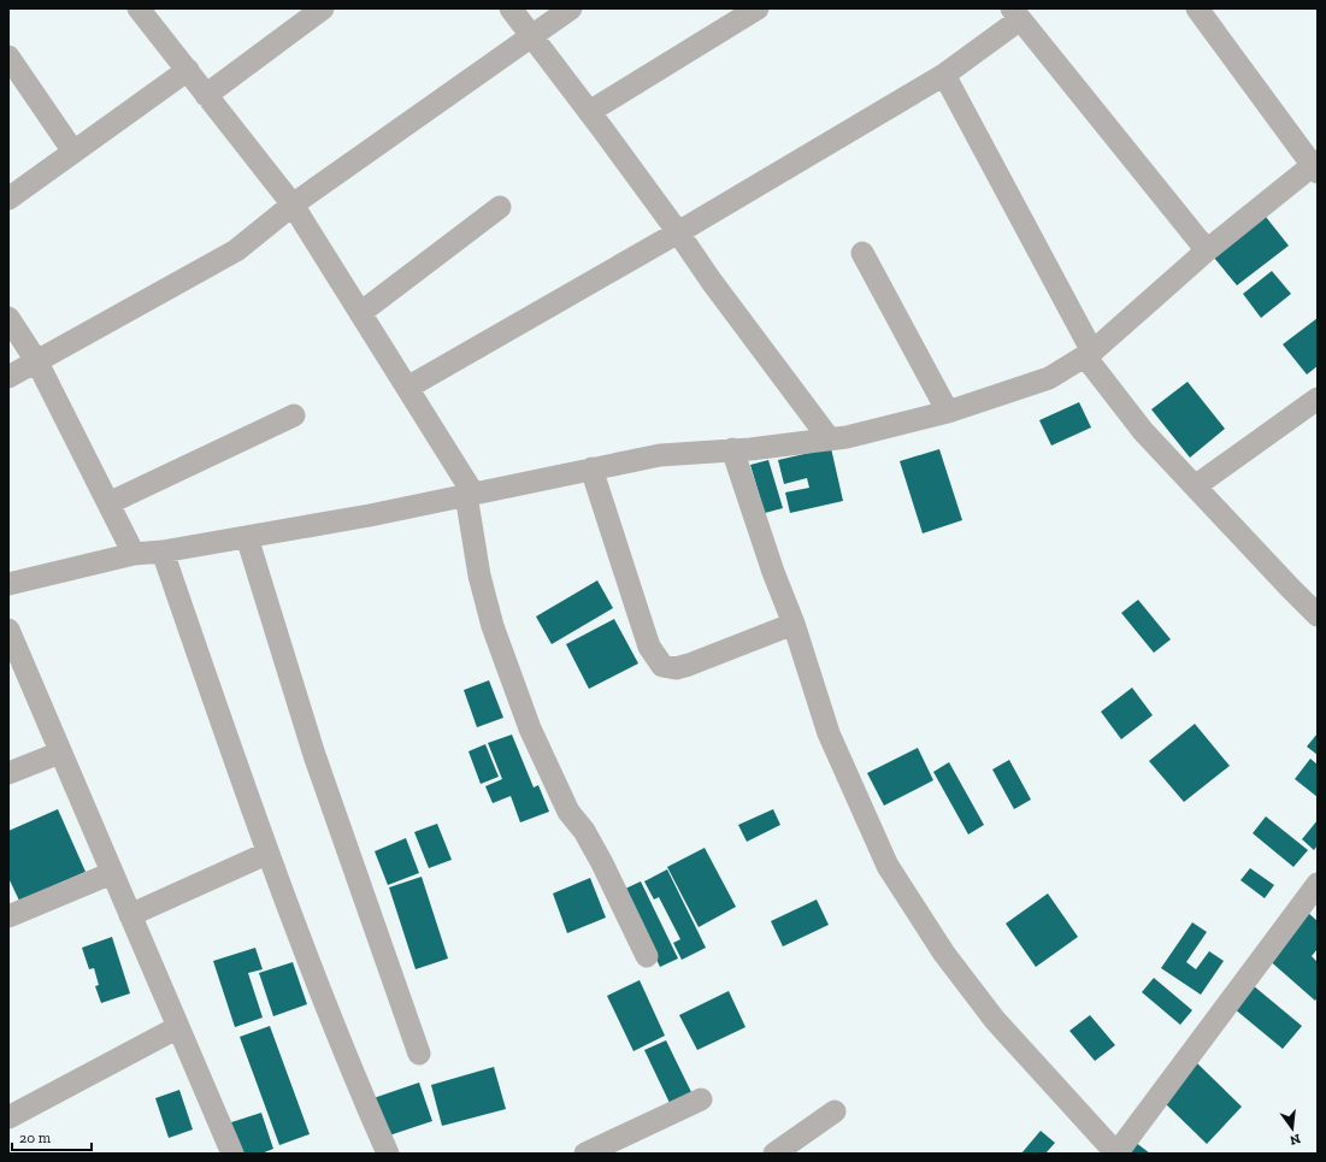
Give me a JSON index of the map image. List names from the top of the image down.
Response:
{
  "scale_bar": "20 m",
  "north": "bottom"
}
